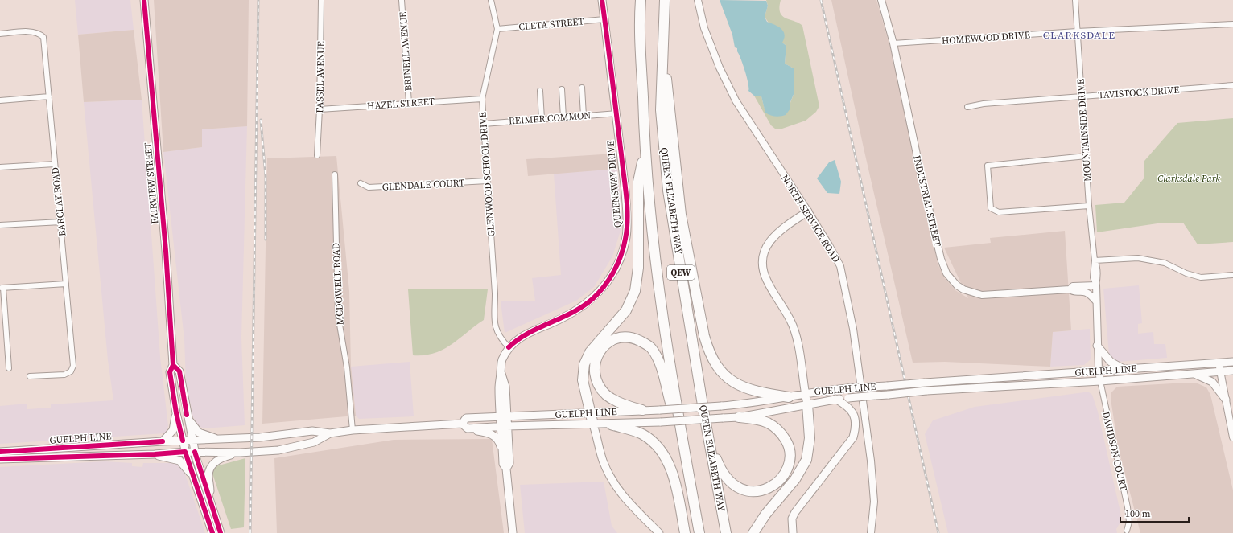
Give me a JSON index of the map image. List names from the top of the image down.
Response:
{
  "streets": {
    "highway": ["QUEEN ELIZABETH WAY", "QEW"],
    "main road": ["FAIRVIEW STREET", "QUEENSWAY DRIVE", "GUELPH LINE"],
    "street": [
      "CLETA STREET",
      "HOMEWOOD DRIVE",
      "BRINELL AVENUE",
      "FASSEL AVENUE",
      "TAVISTOCK DRIVE",
      "HAZEL STREET",
      "REIMER COMMON",
      "MOUNTAINSIDE DRIVE",
      "GLENWOOD SCHOOL DRIVE",
      "GLENDALE COURT",
      "INDUSTRIAL STREET",
      "BARCLAY ROAD",
      "NORTH SERVICE ROAD",
      "MCDOWELL ROAD",
      "DAVIDSON COURT"
    ]
  },
  "crossings": [
    ["CLETA STREET", "GLENWOOD SCHOOL DRIVE"],
    ["CLETA STREET", "QUEENSWAY DRIVE"],
    ["HOMEWOOD DRIVE", "MOUNTAINSIDE DRIVE"],
    ["HOMEWOOD DRIVE", "INDUSTRIAL STREET"],
    ["BRINELL AVENUE", "HAZEL STREET"],
    ["FASSEL AVENUE", "HAZEL STREET"],
    ["TAVISTOCK DRIVE", "MOUNTAINSIDE DRIVE"],
    ["HAZEL STREET", "GLENWOOD SCHOOL DRIVE"],
    ["REIMER COMMON", "GLENWOOD SCHOOL DRIVE"],
    ["REIMER COMMON", "QUEENSWAY DRIVE"],
    ["MOUNTAINSIDE DRIVE", "INDUSTRIAL STREET"],
    ["MOUNTAINSIDE DRIVE", "GUELPH LINE"],
    ["MOUNTAINSIDE DRIVE", "DAVIDSON COURT"],
    ["GLENWOOD SCHOOL DRIVE", "QUEENSWAY DRIVE"],
    ["GLENWOOD SCHOOL DRIVE", "GLENDALE COURT"],
    ["FAIRVIEW STREET", "GUELPH LINE"],
    ["QUEENSWAY DRIVE", "GUELPH LINE"],
    ["MCDOWELL ROAD", "GUELPH LINE"],
    ["GUELPH LINE", "DAVIDSON COURT"]
  ],
  "districts": ["CLARKSDALE"],
  "parks": ["Clarksdale Park"],
  "scale_bar": "100 m"
}
